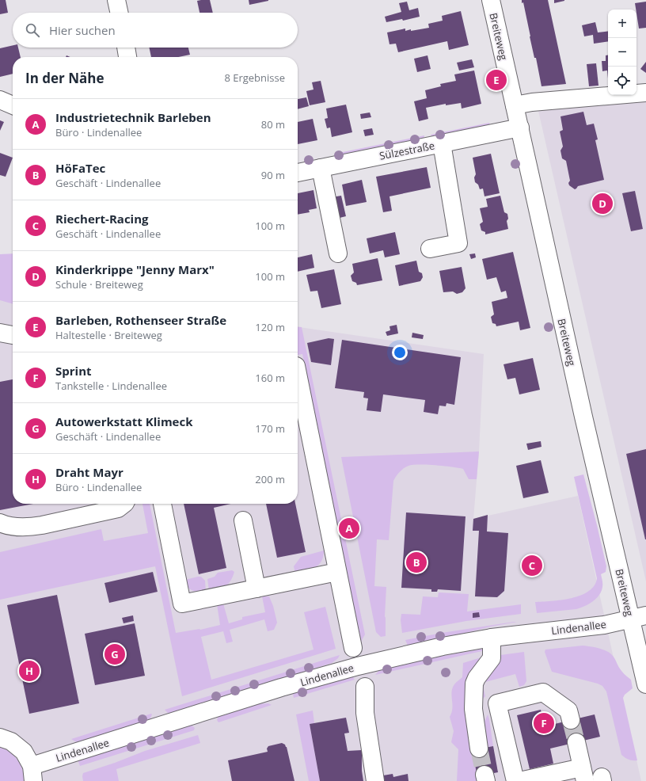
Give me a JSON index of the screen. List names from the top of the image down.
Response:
{
  "streets": {
    "street": ["Breiteweg", "Sülzestraße", "Lindenallee"]
  },
  "crossings": [
    ["Breiteweg", "Sülzestraße"],
    ["Breiteweg", "Lindenallee"]
  ],
  "page": {
    "map_buttons": ["+", "−"],
    "search": "Hier suchen",
    "heading": ["In der Nähe", "8 Ergebnisse"],
    "pins": [
      "E",
      "D",
      "A",
      "B",
      "C",
      "G",
      "H",
      "F"
    ],
    "list": [
      {
        "mark": "A",
        "name": "Industrietechnik Barleben",
        "note": "Büro · Lindenallee",
        "value": "80 m"
      },
      {
        "mark": "B",
        "name": "HöFaTec",
        "note": "Geschäft · Lindenallee",
        "value": "90 m"
      },
      {
        "mark": "C",
        "name": "Riechert-Racing",
        "note": "Geschäft · Lindenallee",
        "value": "100 m"
      },
      {
        "mark": "D",
        "name": "Kinderkrippe \"Jenny Marx\"",
        "note": "Schule · Breiteweg",
        "value": "100 m"
      },
      {
        "mark": "E",
        "name": "Barleben, Rothenseer Straße",
        "note": "Haltestelle · Breiteweg",
        "value": "120 m"
      },
      {
        "mark": "F",
        "name": "Sprint",
        "note": "Tankstelle · Lindenallee",
        "value": "160 m"
      },
      {
        "mark": "G",
        "name": "Autowerkstatt Klimeck",
        "note": "Geschäft · Lindenallee",
        "value": "170 m"
      },
      {
        "mark": "H",
        "name": "Draht Mayr",
        "note": "Büro · Lindenallee",
        "value": "200 m"
      }
    ]
  }
}
